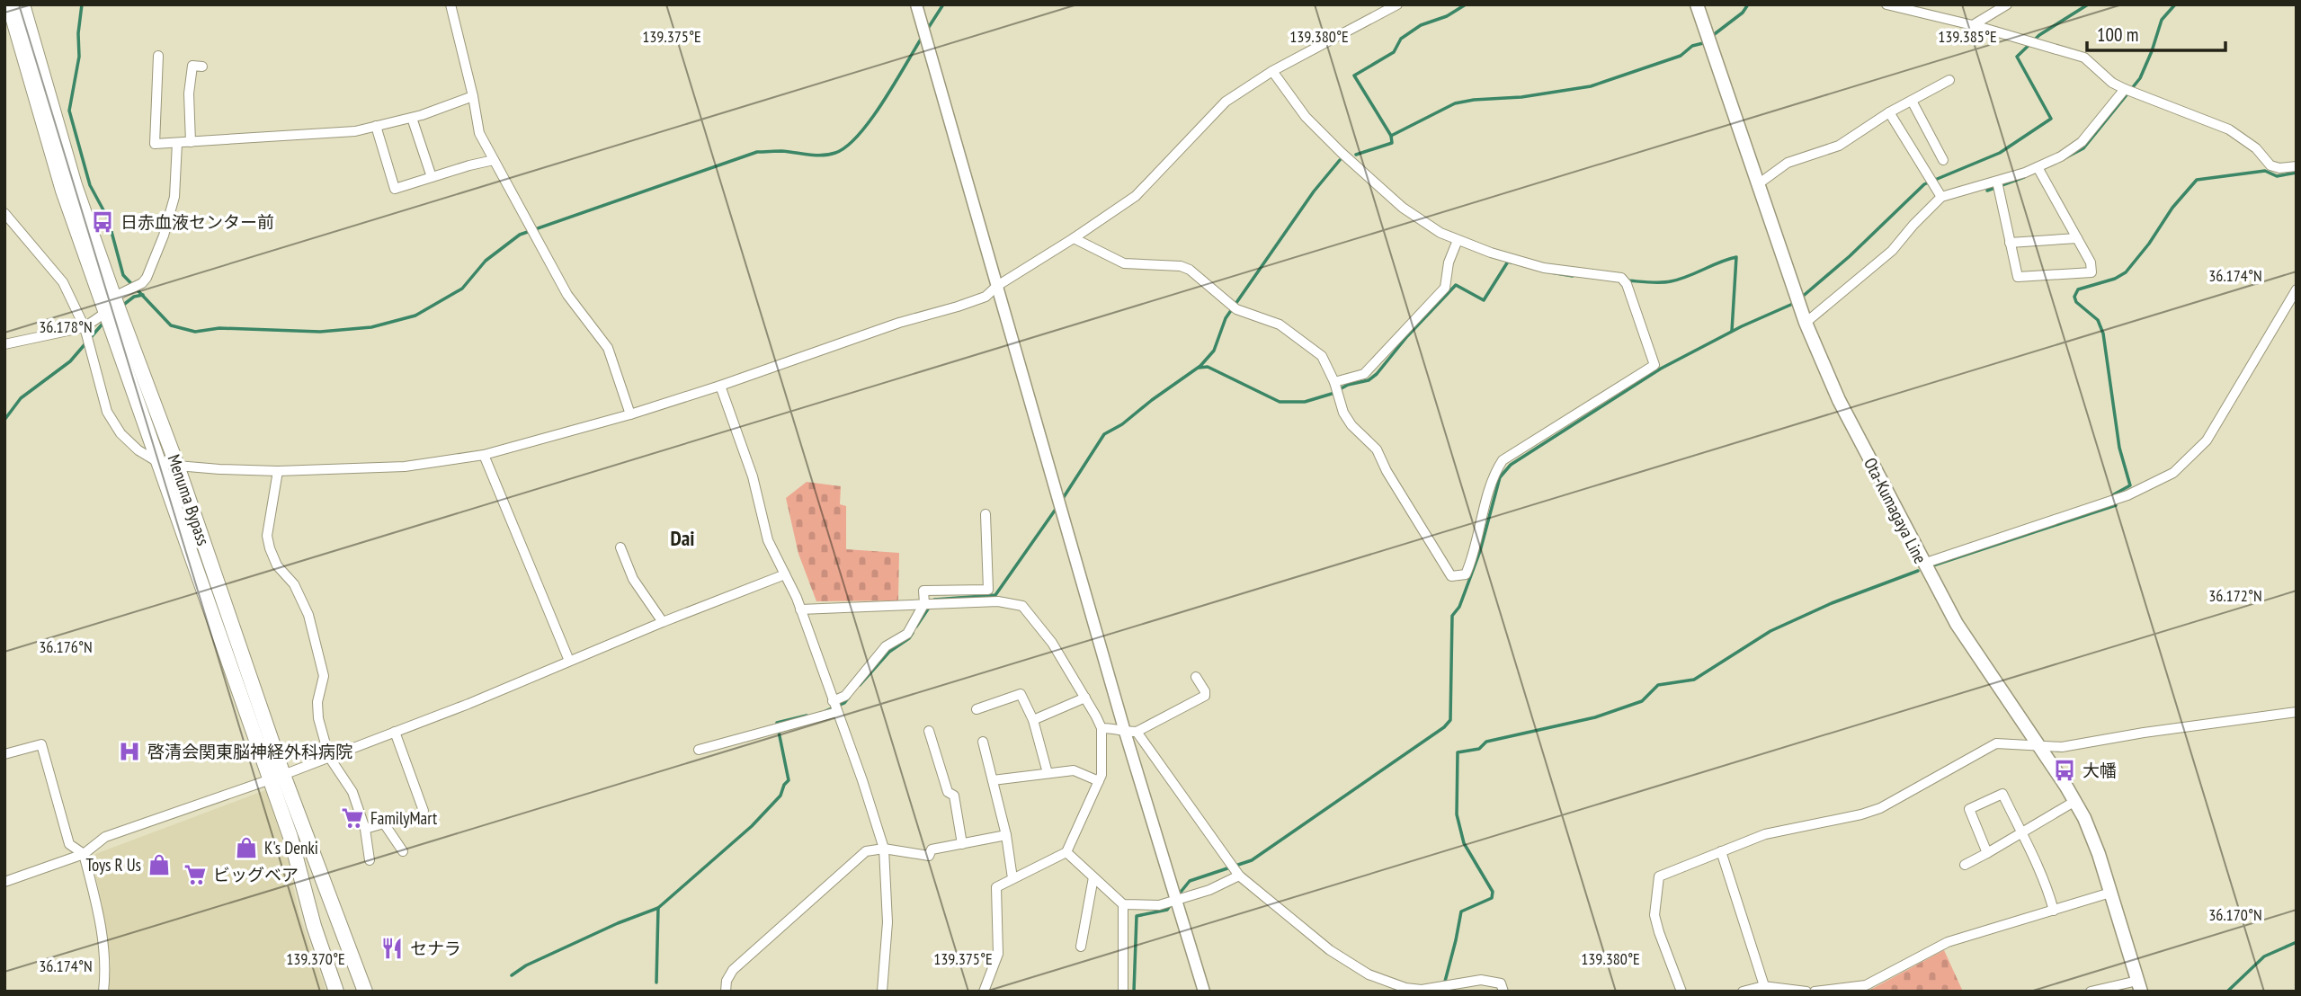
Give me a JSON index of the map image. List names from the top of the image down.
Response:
{
  "streets": {
    "highway": ["Menuma Bypass"],
    "main road": ["Ota-Kumagaya Line"]
  },
  "districts": ["Dai"],
  "places": {
    "bus stop": ["日赤血液センター前", "大幡"],
    "hospital": ["啓清会関東脳神経外科病院"],
    "supermarket": ["FamilyMart", "ビッグベア"],
    "shop": ["K's Denki", "Toys R Us"],
    "restaurant": ["セナラ"]
  },
  "scale_bar": "100 m",
  "coordinates": [
    "139.375°E",
    "139.380°E",
    "139.385°E",
    "36.174°N",
    "36.178°N",
    "36.172°N",
    "36.176°N",
    "36.170°N",
    "139.370°E"
  ]
}
